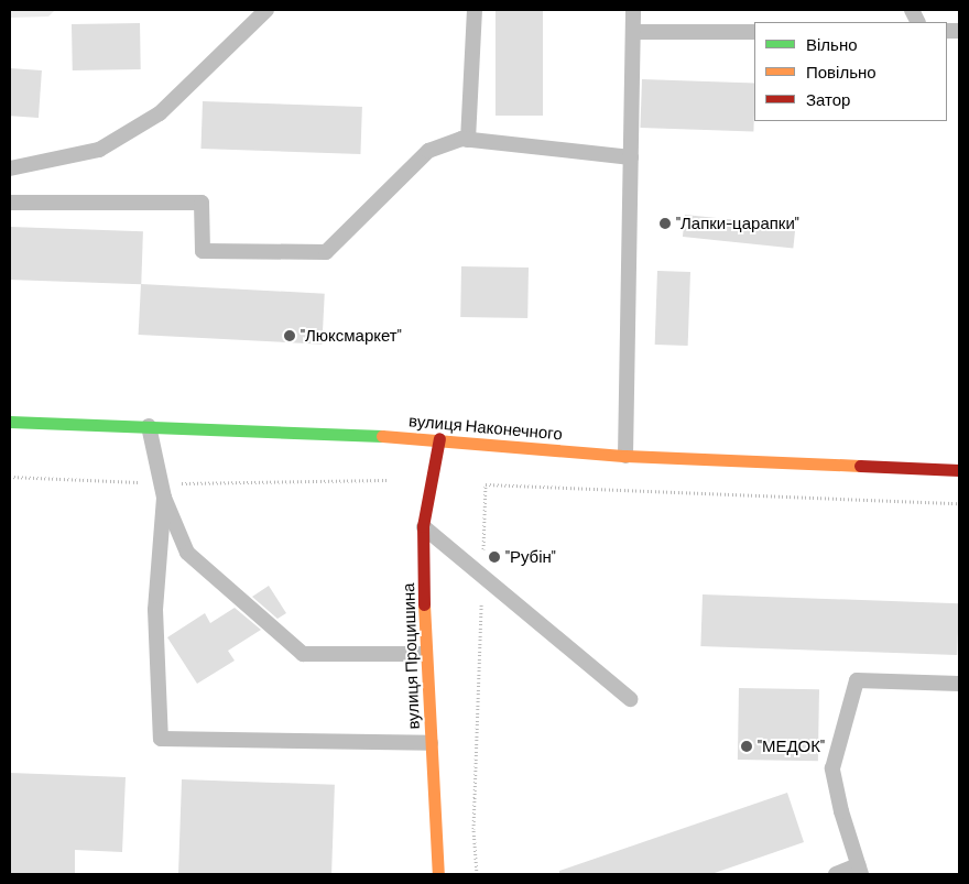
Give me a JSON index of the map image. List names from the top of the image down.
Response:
{
  "streets": {
    "street": ["вулиця Наконечного", "вулиця Процишина"]
  },
  "crossings": [
    ["вулиця Наконечного", "вулиця Процишина"]
  ],
  "places": [
    "\"Лапки-царапки\"",
    "\"Люксмаркет\"",
    "\"Рубін\"",
    "\"МЕДОК\""
  ],
  "legend": ["Вільно", "Повільно", "Затор"]
}
